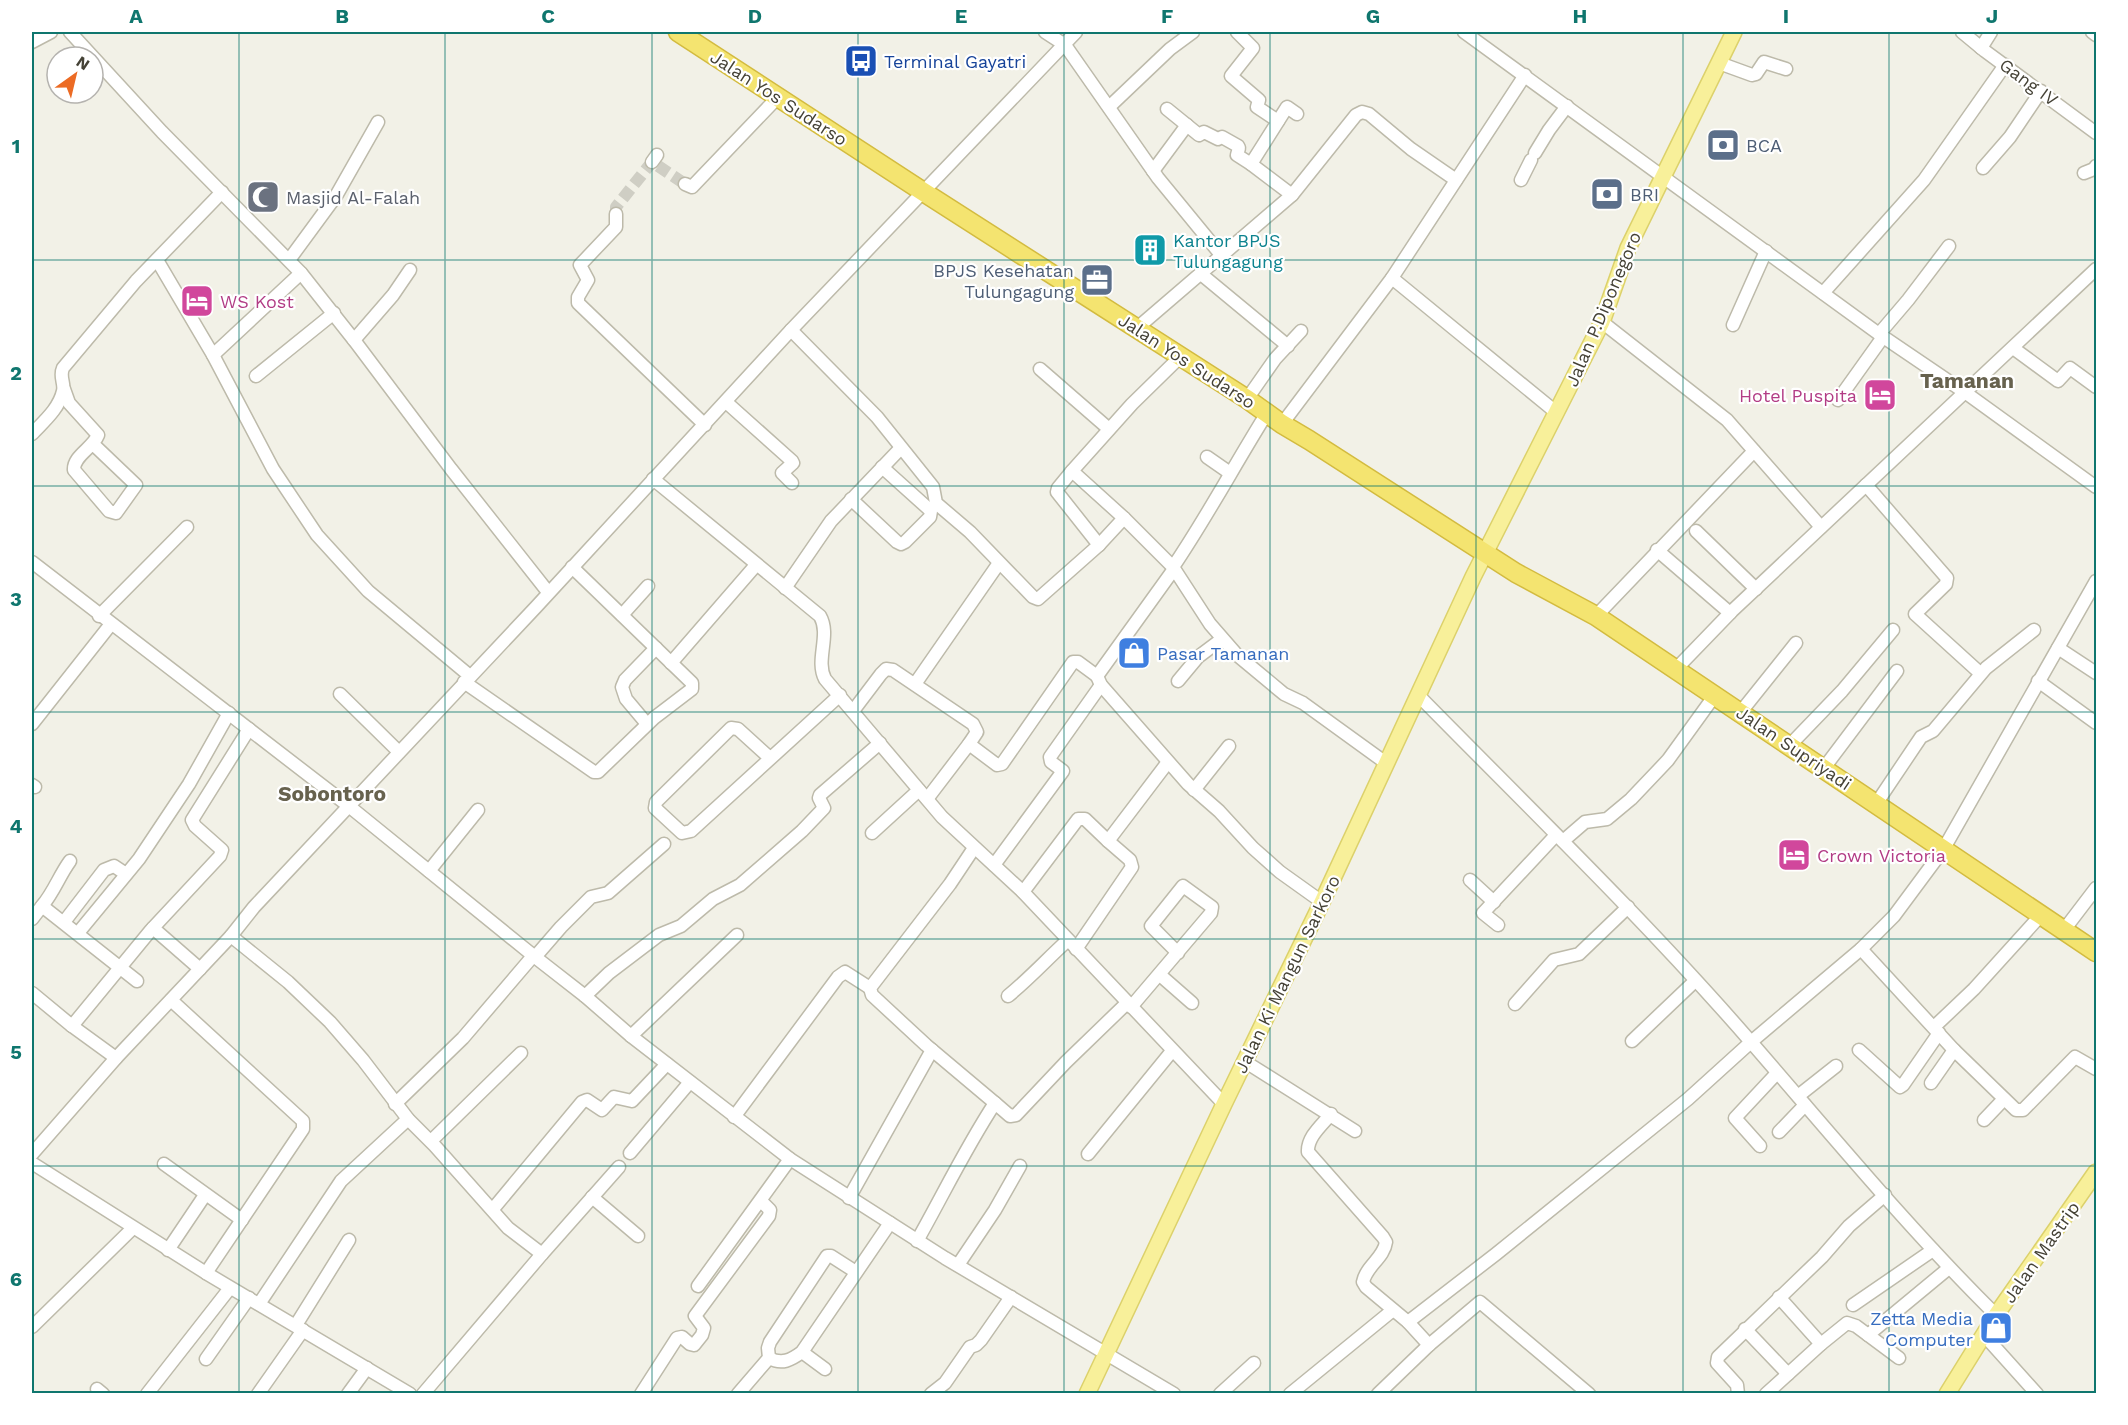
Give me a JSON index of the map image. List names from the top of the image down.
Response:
{
  "streets": {
    "highway": ["Jalan Yos Sudarso", "Jalan Supriyadi"],
    "main road": ["Jalan P.Diponegoro", "Jalan Ki Mangun Sarkoro", "Jalan Mastrip"],
    "street": ["Gang IV"]
  },
  "crossings": [
    ["Jalan Yos Sudarso", "Jalan P.Diponegoro"],
    ["Jalan Yos Sudarso", "Jalan Supriyadi"],
    ["Jalan Yos Sudarso", "Jalan Ki Mangun Sarkoro"],
    ["Jalan P.Diponegoro", "Jalan Supriyadi"],
    ["Jalan P.Diponegoro", "Jalan Ki Mangun Sarkoro"],
    ["Jalan Supriyadi", "Jalan Ki Mangun Sarkoro"]
  ],
  "districts": ["Tamanan", "Sobontoro"],
  "places": {
    "bus stop": ["Terminal Gayatri"],
    "bank": ["BCA", "BRI"],
    "mosque": ["Masjid Al-Falah"],
    "building": ["Kantor BPJS Tulungagung"],
    "office": ["BPJS Kesehatan Tulungagung"],
    "hotel": ["WS Kost", "Hotel Puspita", "Crown Victoria"],
    "shop": ["Pasar Tamanan", "Zetta Media Computer"]
  },
  "north": "top right",
  "grid": {
    "columns": [
      "A",
      "B",
      "C",
      "D",
      "E",
      "F",
      "G",
      "H",
      "I",
      "J"
    ],
    "rows": [
      "1",
      "2",
      "3",
      "4",
      "5",
      "6"
    ]
  }
}
